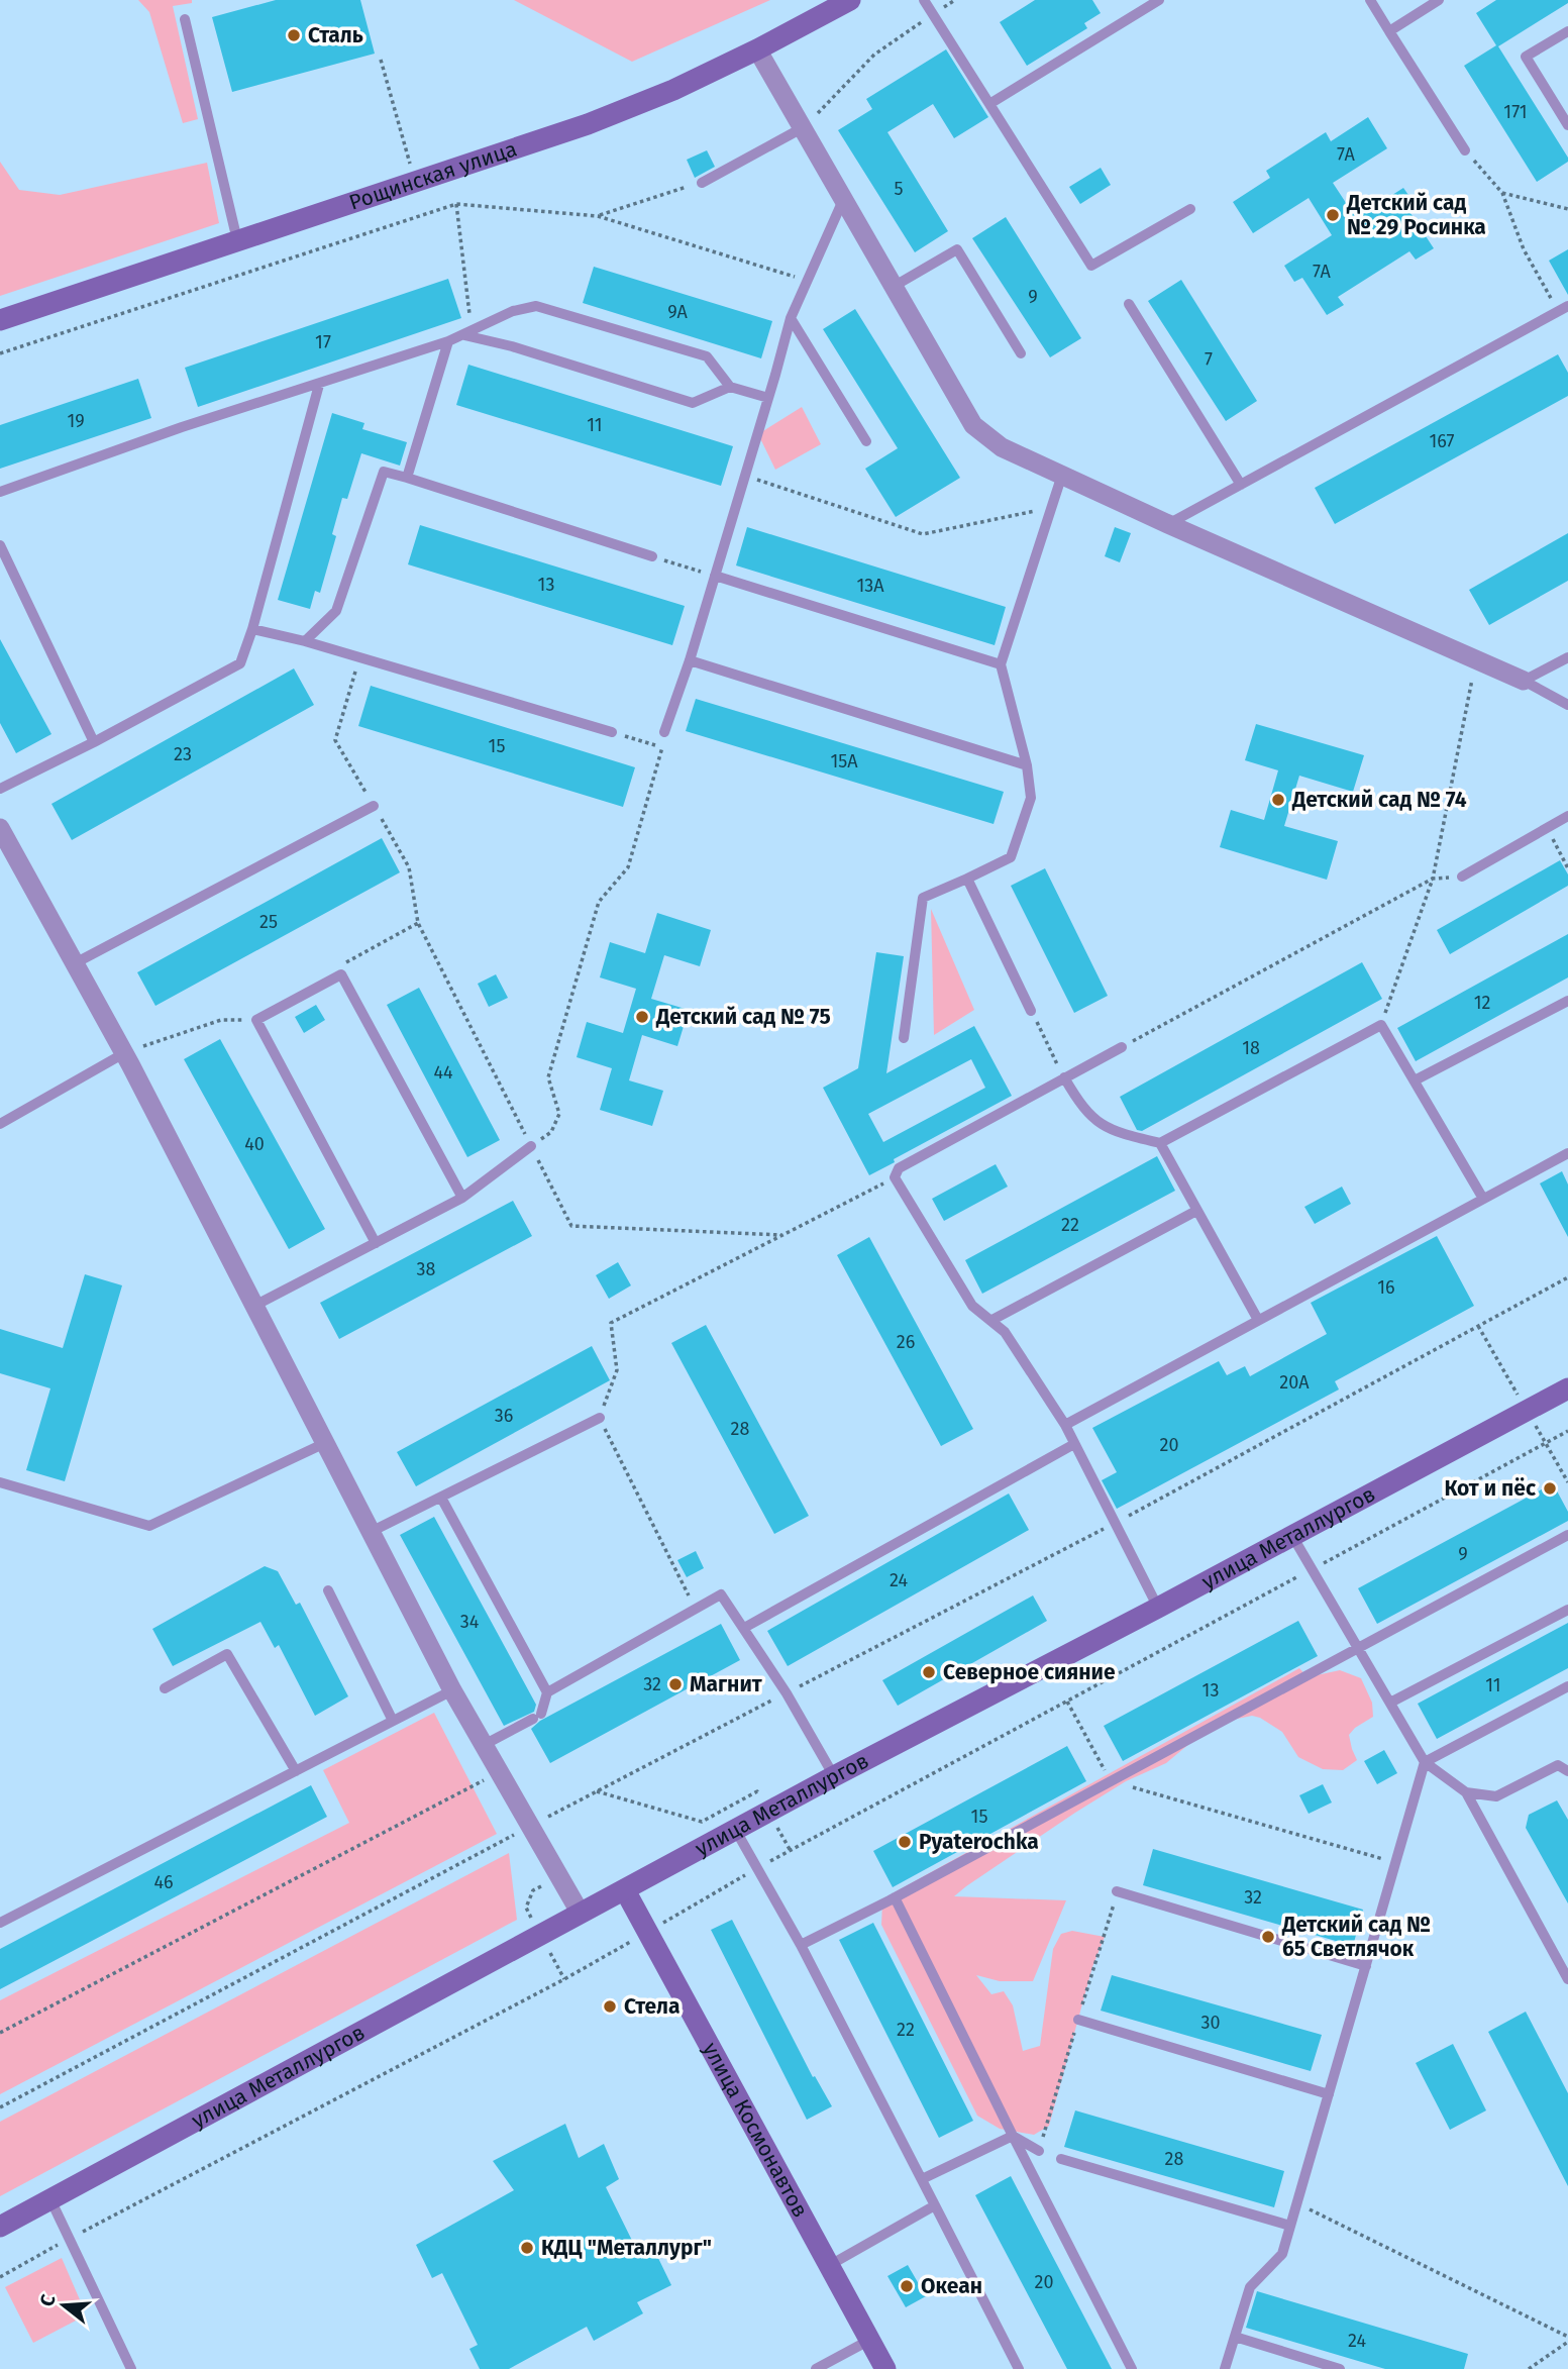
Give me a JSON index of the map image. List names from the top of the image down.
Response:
{
  "streets": {
    "main road": ["Рощинская улица", "улица Металлургов", "улица Космонавтов"]
  },
  "crossings": [
    ["улица Металлургов", "улица Космонавтов"]
  ],
  "places": [
    "Сталь",
    "Детский сад № 29 Росинка",
    "Детский сад № 74",
    "Детский сад № 75",
    "Кот и пёс",
    "Северное сияние",
    "Магнит",
    "Pyaterochka",
    "Детский сад № 65 Светлячок",
    "Стела",
    "КДЦ \"Металлург\"",
    "Океан"
  ],
  "house_numbers": [
    "171",
    "7А",
    "5",
    "7А",
    "9",
    "9А",
    "17",
    "7",
    "19",
    "11",
    "167",
    "13",
    "13А",
    "15",
    "23",
    "15А",
    "25",
    "12",
    "18",
    "44",
    "40",
    "22",
    "38",
    "16",
    "26",
    "20А",
    "36",
    "28",
    "20",
    "9",
    "24",
    "34",
    "32",
    "11",
    "13",
    "15",
    "46",
    "32",
    "30",
    "22",
    "28",
    "20",
    "24"
  ],
  "north": "left"
}
